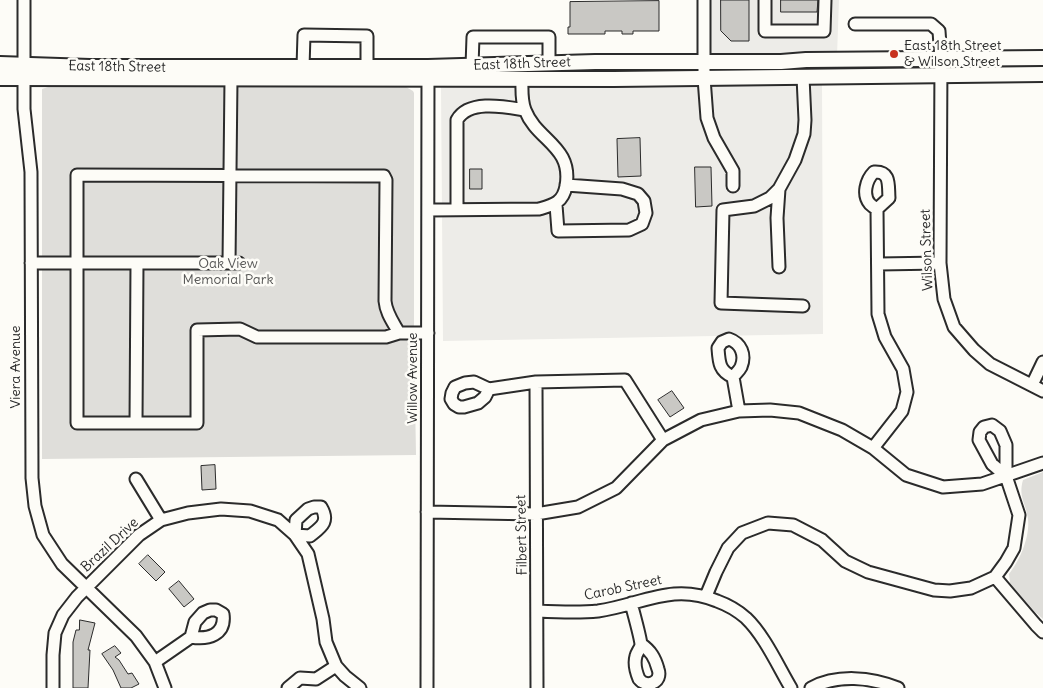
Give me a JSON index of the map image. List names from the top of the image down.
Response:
{
  "streets": {
    "main road": ["East 18th Street"],
    "street": [
      "Wilson Street",
      "Viera Avenue",
      "Willow Avenue",
      "Filbert Street",
      "Brazil Drive",
      "Carob Street"
    ]
  },
  "crossings": [
    ["East 18th Street", "Wilson Street"],
    ["East 18th Street", "Viera Avenue"],
    ["East 18th Street", "Willow Avenue"],
    ["Viera Avenue", "Brazil Drive"],
    ["Filbert Street", "Carob Street"]
  ],
  "parks": ["Oak View Memorial Park"],
  "places": ["East 18th Street & Wilson Street"]
}
